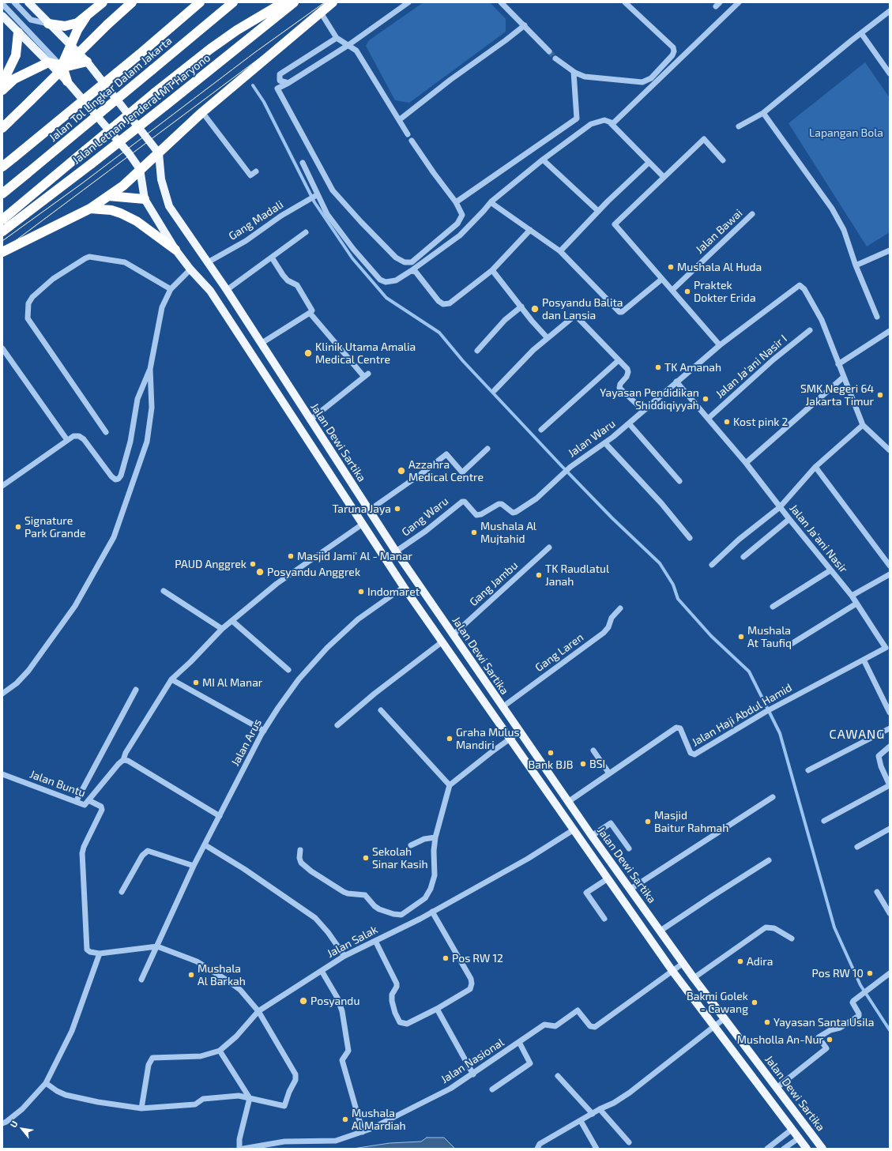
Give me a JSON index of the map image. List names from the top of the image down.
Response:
{
  "streets": {
    "highway": ["Jalan Tol Lingkar Dalam Jakarta", "Jalan Letnan Jenderal MT Haryono"],
    "main road": ["Jalan Dewi Sartika"],
    "street": [
      "Gang Madali",
      "Jalan Bawai",
      "Jalan Ja'ani Nasir I",
      "Jalan Waru",
      "Gang Waru",
      "Jalan Ja'ani Nasir",
      "Gang Jambu",
      "Gang Laren",
      "Jalan Haji Abdul Hamid",
      "Jalan Arus",
      "Jalan Buntu",
      "Jalan Salak",
      "Jalan Nasional"
    ]
  },
  "crossings": [
    ["Gang Madali", "Jalan Dewi Sartika"],
    ["Jalan Ja'ani Nasir I", "Jalan Ja'ani Nasir"],
    ["Jalan Waru", "Gang Waru"],
    ["Jalan Waru", "Jalan Ja'ani Nasir"],
    ["Jalan Dewi Sartika", "Gang Waru"],
    ["Jalan Dewi Sartika", "Gang Jambu"],
    ["Jalan Dewi Sartika", "Gang Laren"],
    ["Jalan Dewi Sartika", "Jalan Haji Abdul Hamid"],
    ["Jalan Dewi Sartika", "Jalan Arus"],
    ["Jalan Dewi Sartika", "Jalan Buntu"],
    ["Jalan Dewi Sartika", "Jalan Salak"],
    ["Jalan Dewi Sartika", "Jalan Nasional"],
    ["Jalan Ja'ani Nasir", "Jalan Haji Abdul Hamid"]
  ],
  "districts": ["CAWANG"],
  "parks": ["Lapangan Bola"],
  "places": [
    "Mushala Al Huda",
    "Praktek Dokter Erida",
    "Posyandu Balita dan Lansia",
    "Klinik Utama Amalia Medical Centre",
    "TK Amanah",
    "SMK Negeri 64 Jakarta Timur",
    "Yayasan Pendidikan Shiddiqiyyah",
    "Kost pink 2",
    "Azzahra Medical Centre",
    "Taruna Jaya",
    "Signature Park Grande",
    "Mushala Al Mujtahid",
    "Masjid Jami' Al - Manar",
    "PAUD Anggrek",
    "Posyandu Anggrek",
    "TK Raudlatul Janah",
    "Indomaret",
    "Mushala At Taufiq",
    "MI Al Manar",
    "Graha Mulus Mandiri",
    "Bank BJB",
    "BSI",
    "Masjid Baitur Rahmah",
    "Sekolah Sinar Kasih",
    "Pos RW 12",
    "Adira",
    "Pos RW 10",
    "Mushala Al Barkah",
    "Posyandu",
    "Bakmi Golek - Cawang",
    "Yayasan Santa Usila",
    "Musholla An-Nur",
    "Mushala Al Mardiah"
  ],
  "north": "top left"
}
